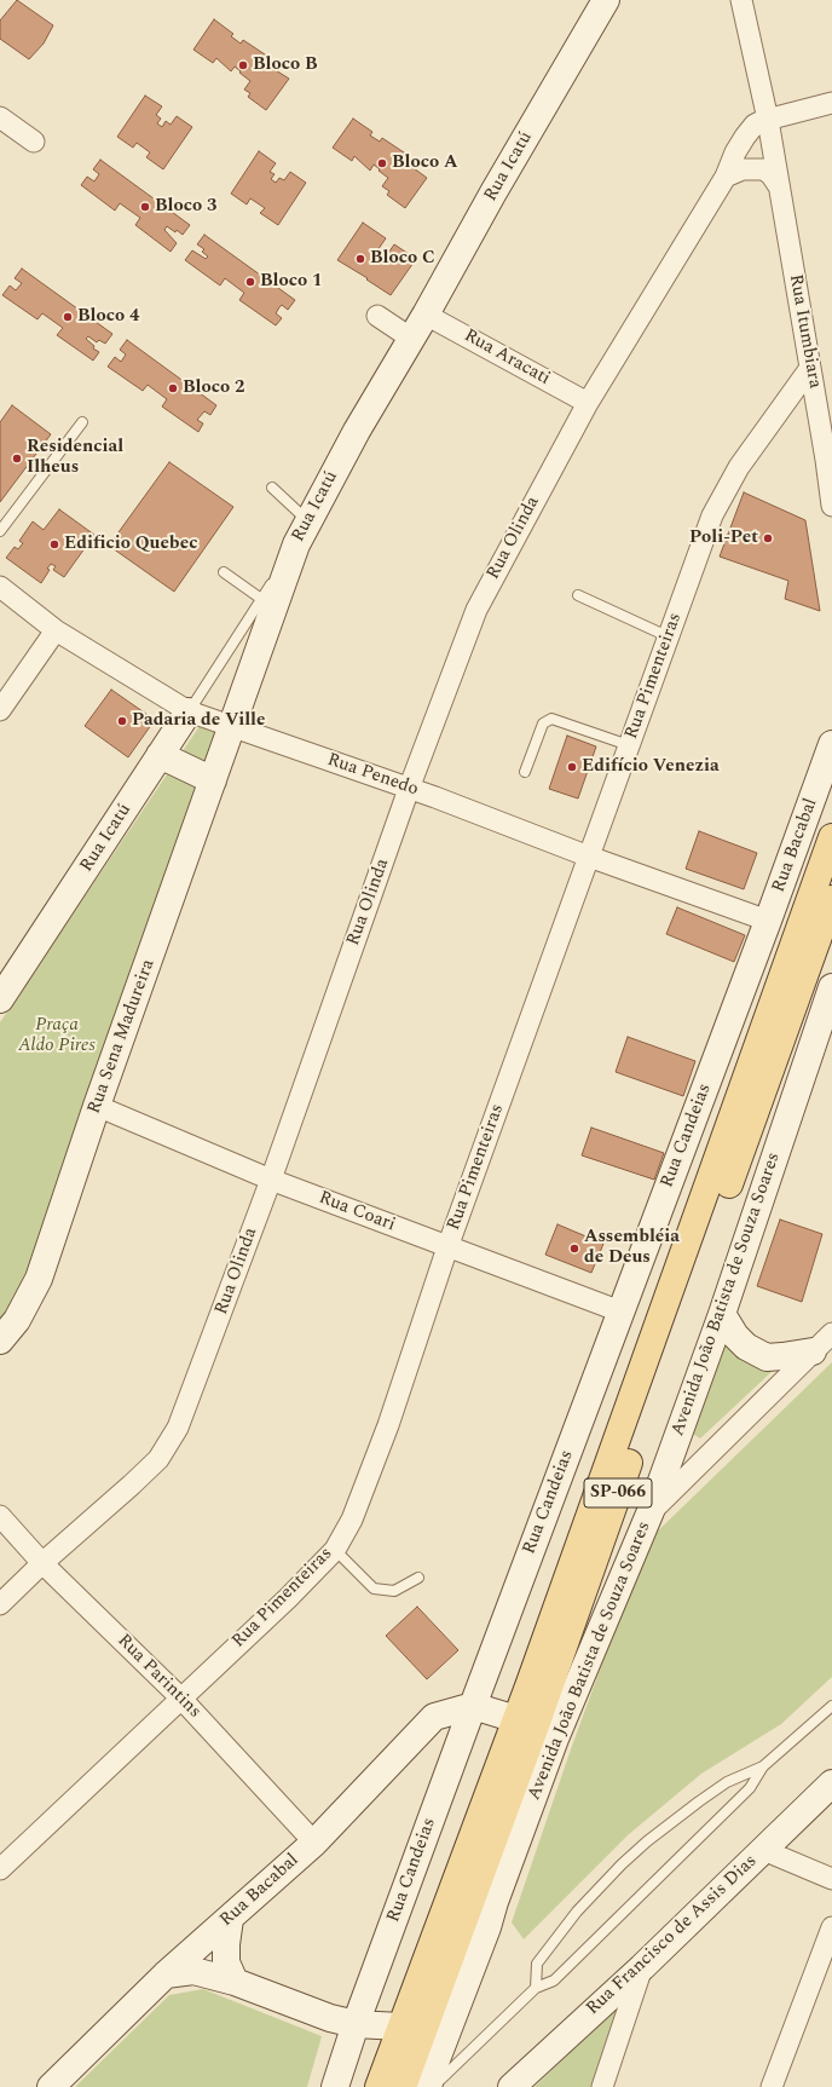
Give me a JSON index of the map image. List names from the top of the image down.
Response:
{
  "streets": {
    "main road": ["SP-066"],
    "street": [
      "Rua Icatú",
      "Rua Itumbiara",
      "Rua Aracati",
      "Rua Olinda",
      "Rua Pimenteiras",
      "Rua Penedo",
      "Rua Bacabal",
      "Rua Sena Madureira",
      "Rua Candeias",
      "Rua Coari",
      "Avenida João Batista de Souza Soares",
      "Rua Parintins",
      "Rua Francisco de Assis Dias"
    ]
  },
  "crossings": [
    ["Rua Icatú", "Rua Aracati"],
    ["Rua Icatú", "Rua Penedo"],
    ["Rua Icatú", "Rua Sena Madureira"],
    ["Rua Itumbiara", "Rua Olinda"],
    ["Rua Itumbiara", "Rua Pimenteiras"],
    ["Rua Aracati", "Rua Olinda"],
    ["Rua Olinda", "Rua Penedo"],
    ["Rua Olinda", "Rua Coari"],
    ["Rua Olinda", "Rua Parintins"],
    ["Rua Pimenteiras", "Rua Penedo"],
    ["Rua Pimenteiras", "Rua Coari"],
    ["Rua Pimenteiras", "Rua Parintins"],
    ["Rua Penedo", "Rua Bacabal"],
    ["Rua Penedo", "Rua Sena Madureira"],
    ["Rua Penedo", "Rua Candeias"],
    ["Rua Bacabal", "Rua Candeias"],
    ["Rua Bacabal", "Rua Parintins"],
    ["Rua Sena Madureira", "Rua Coari"],
    ["Rua Candeias", "Rua Coari"],
    ["Avenida João Batista de Souza Soares", "SP-066"]
  ],
  "parks": ["Praça Aldo Pires"],
  "places": [
    "Bloco B",
    "Bloco A",
    "Bloco 3",
    "Bloco C",
    "Bloco 1",
    "Bloco 4",
    "Bloco 2",
    "Residencial Ilheus",
    "Poli-Pet",
    "Edificio Quebec",
    "Padaria de Ville",
    "Edifício Venezia",
    "Assembléia de Deus"
  ]
}
